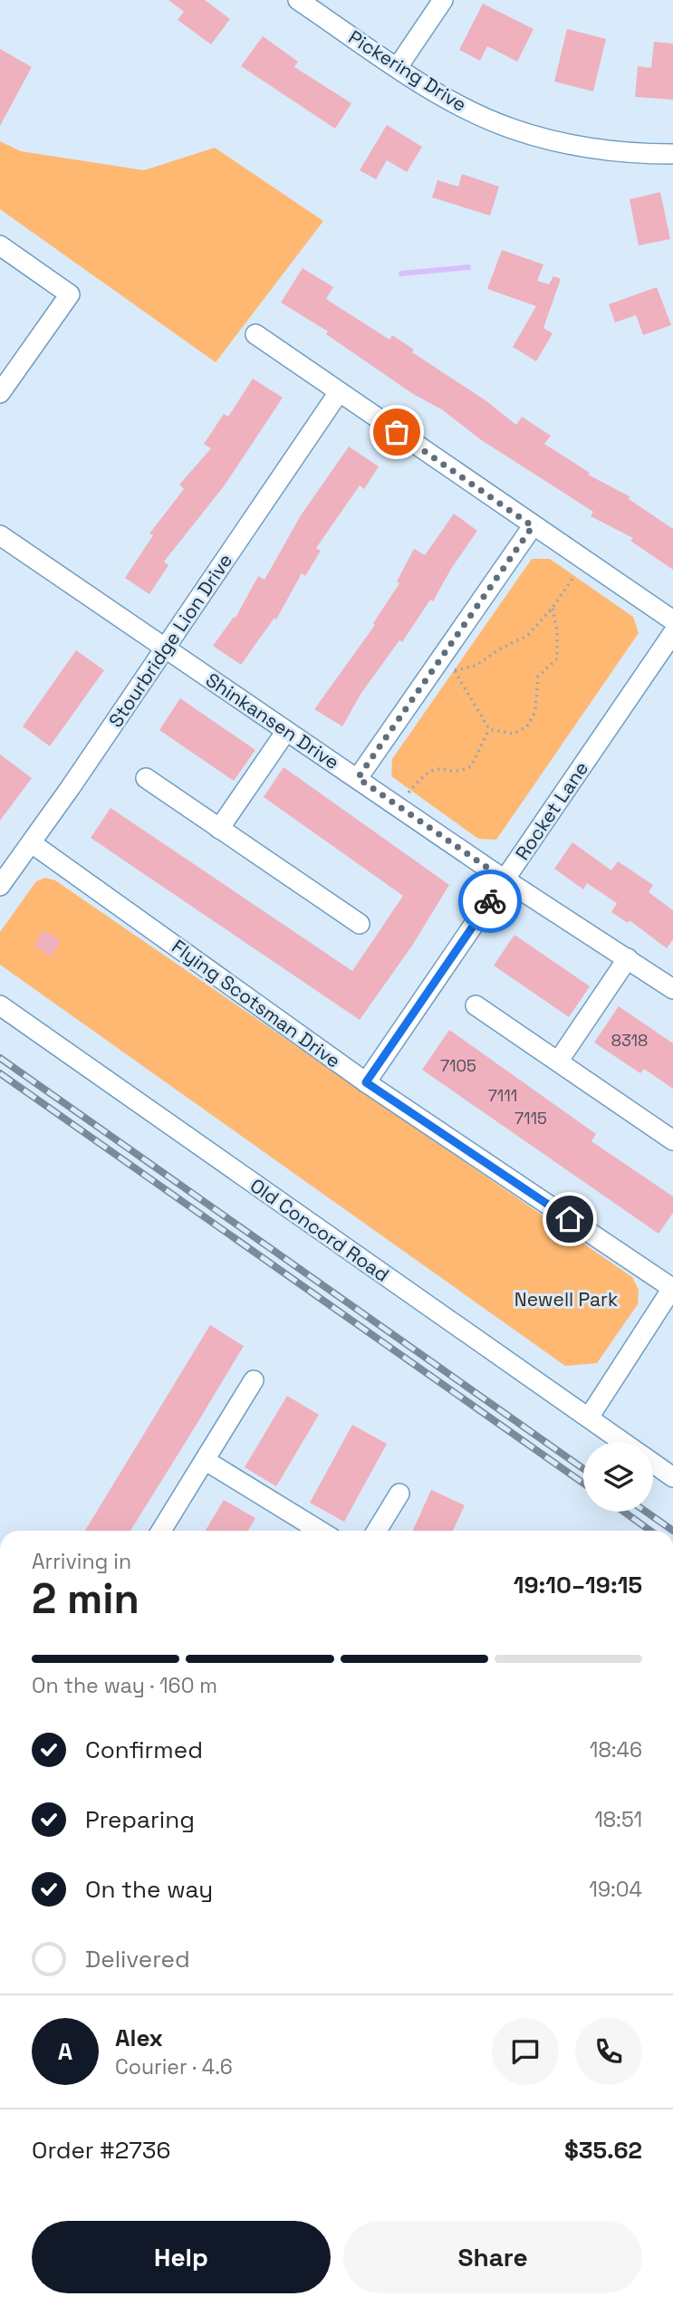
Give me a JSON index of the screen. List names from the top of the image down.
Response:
{
  "streets": {
    "street": [
      "Pickering Drive",
      "Stourbridge Lion Drive",
      "Shinkansen Drive",
      "Rocket Lane",
      "Flying Scotsman Drive",
      "Old Concord Road"
    ]
  },
  "crossings": [
    ["Stourbridge Lion Drive", "Shinkansen Drive"],
    ["Stourbridge Lion Drive", "Flying Scotsman Drive"],
    ["Shinkansen Drive", "Rocket Lane"],
    ["Rocket Lane", "Flying Scotsman Drive"]
  ],
  "parks": ["Newell Park"],
  "house_numbers": [
    "8318",
    "7105",
    "7111",
    "7115"
  ],
  "page": {
    "heading": ["2 min", "Arriving in", "19:10–19:15"],
    "panel": [
      "Alex",
      "Courier · 4.6",
      "Order #2736",
      "$35.62"
    ],
    "bar": "On the way · 160 m",
    "list": [
      ["Confirmed", "18:46"],
      ["Preparing", "18:51"],
      ["On the way", "19:04"],
      "Delivered"
    ],
    "round": "A",
    "buttons": ["Help", "Share"]
  }
}
